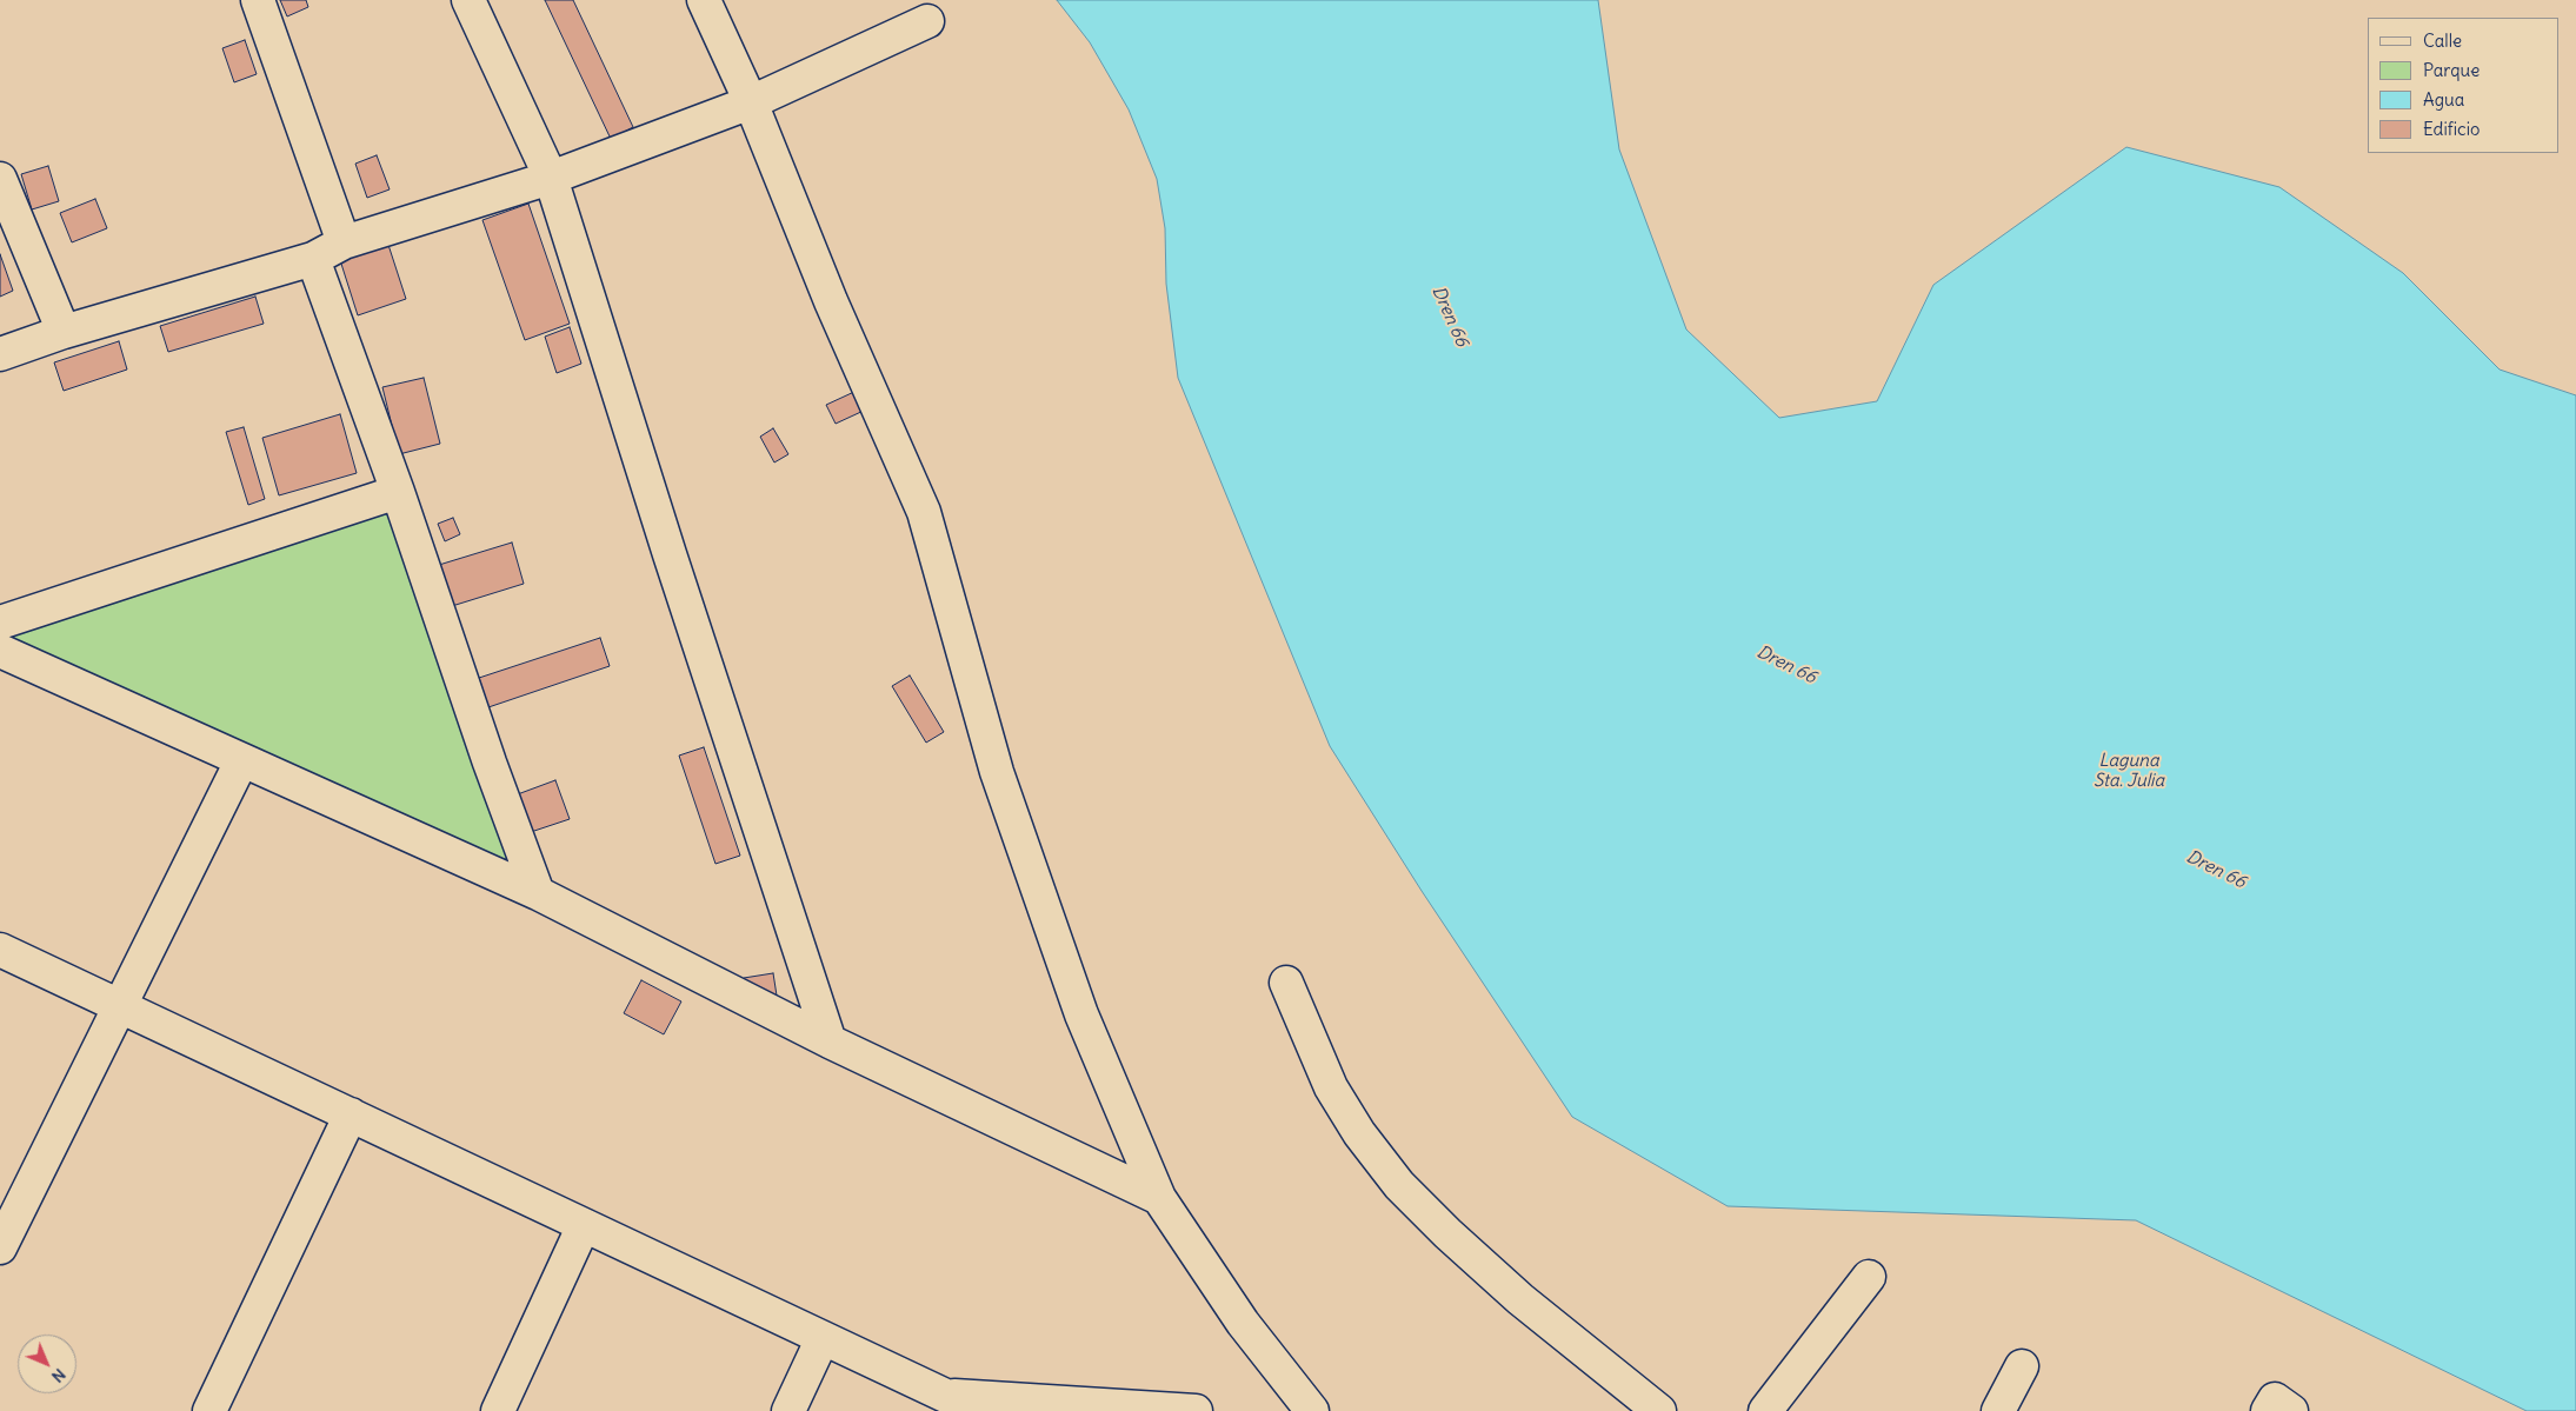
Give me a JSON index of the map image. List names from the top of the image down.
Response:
{
  "water": ["Dren 66", "Laguna Sta. Julia"],
  "legend": [
    "Calle",
    "Parque",
    "Agua",
    "Edificio"
  ],
  "north": "bottom right"
}
